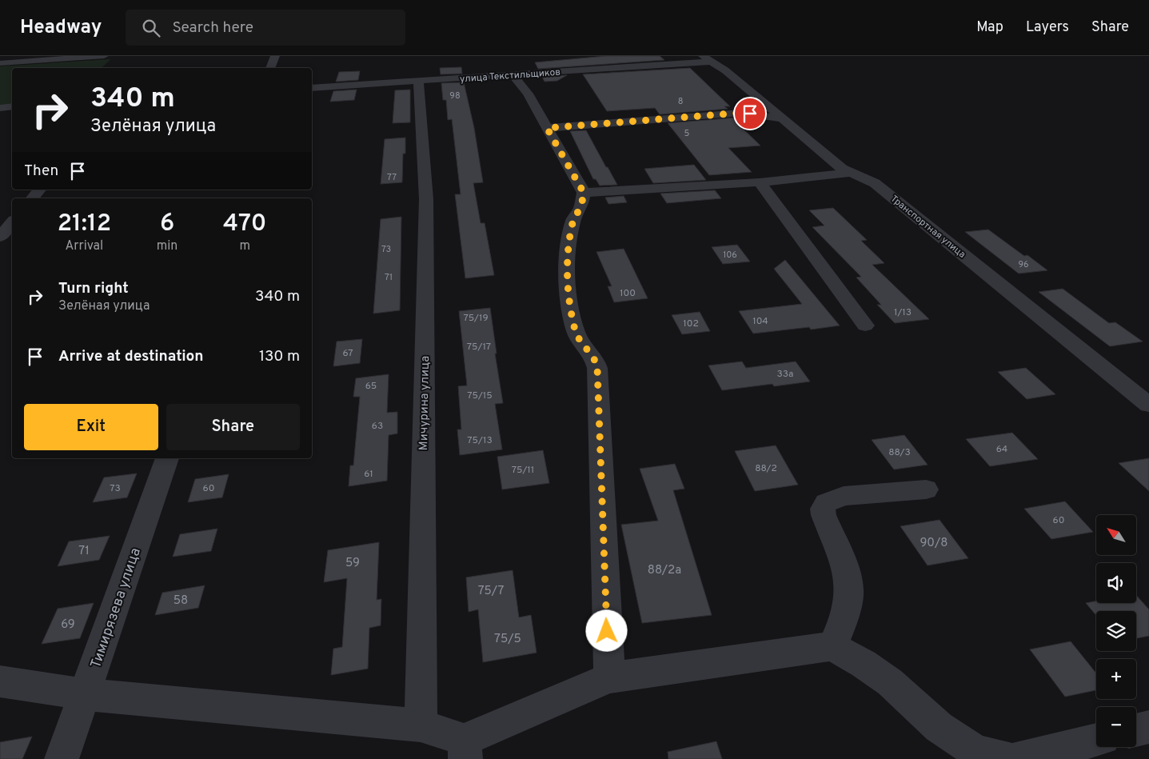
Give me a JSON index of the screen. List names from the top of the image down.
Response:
{
  "streets": {
    "street": [
      "улица Текстильщиков",
      "Транспортная улица",
      "Мичурина улица",
      "Тимирязева улица"
    ]
  },
  "crossings": [
    ["улица Текстильщиков", "Транспортная улица"],
    ["улица Текстильщиков", "Мичурина улица"]
  ],
  "house_numbers": [
    "98",
    "8",
    "5",
    "77",
    "73",
    "106",
    "96",
    "71",
    "100",
    "1/13",
    "75/19",
    "104",
    "102",
    "75/17",
    "67",
    "33а",
    "65",
    "75/15",
    "63",
    "75/13",
    "64",
    "88/3",
    "88/2",
    "75/11",
    "61",
    "73",
    "60",
    "60",
    "90/8",
    "71",
    "59",
    "88/2а",
    "75/7",
    "58",
    "69",
    "75/5"
  ],
  "north": "top left",
  "page": {
    "header": "Headway",
    "search": "Search here",
    "nav": ["Map", "Layers", "Share"],
    "turn": ["340 m", "Зелёная улица"],
    "then": "Then",
    "eta": [
      "21:12",
      "Arrival",
      "6",
      "min",
      "470",
      "m"
    ],
    "list": [
      {
        "name": "Turn right",
        "note": "Зелёная улица",
        "value": "340 m"
      },
      {
        "name": "Arrive at destination",
        "value": "130 m"
      }
    ],
    "buttons": ["Exit", "Share"],
    "map_buttons": ["+", "−"]
  }
}
